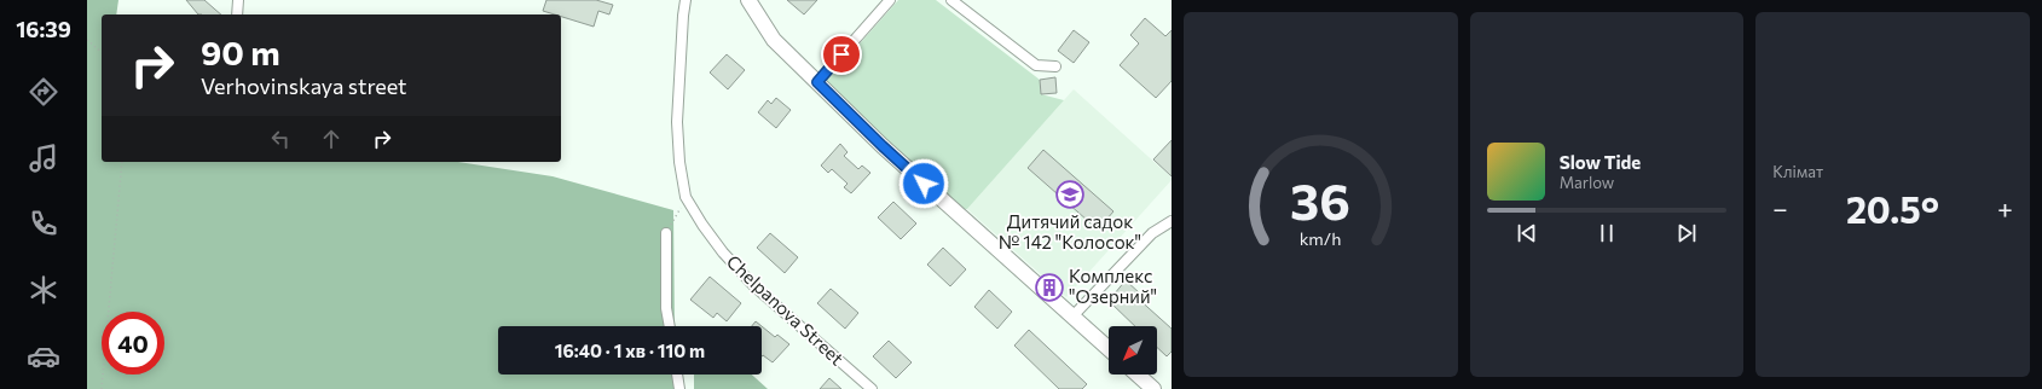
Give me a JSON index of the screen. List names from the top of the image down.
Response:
{
  "streets": {
    "street": ["Chelpanova Street"]
  },
  "places": {
    "school or university": ["Дитячий садок № 142 \"Колосок\""],
    "building": ["Комплекс \"Озерний\""]
  },
  "north": "bottom left",
  "page": {
    "tabs": "16:39",
    "tile": "Клімат",
    "turn": ["90 m", "Verhovinskaya street"],
    "song": ["Slow Tide", "Marlow"],
    "heat": ["−", "20.5°", "+"],
    "limit": "40",
    "trip": "16:40 · 1 хв · 110 m",
    "gauge": ["36", "km/h"]
  }
}
